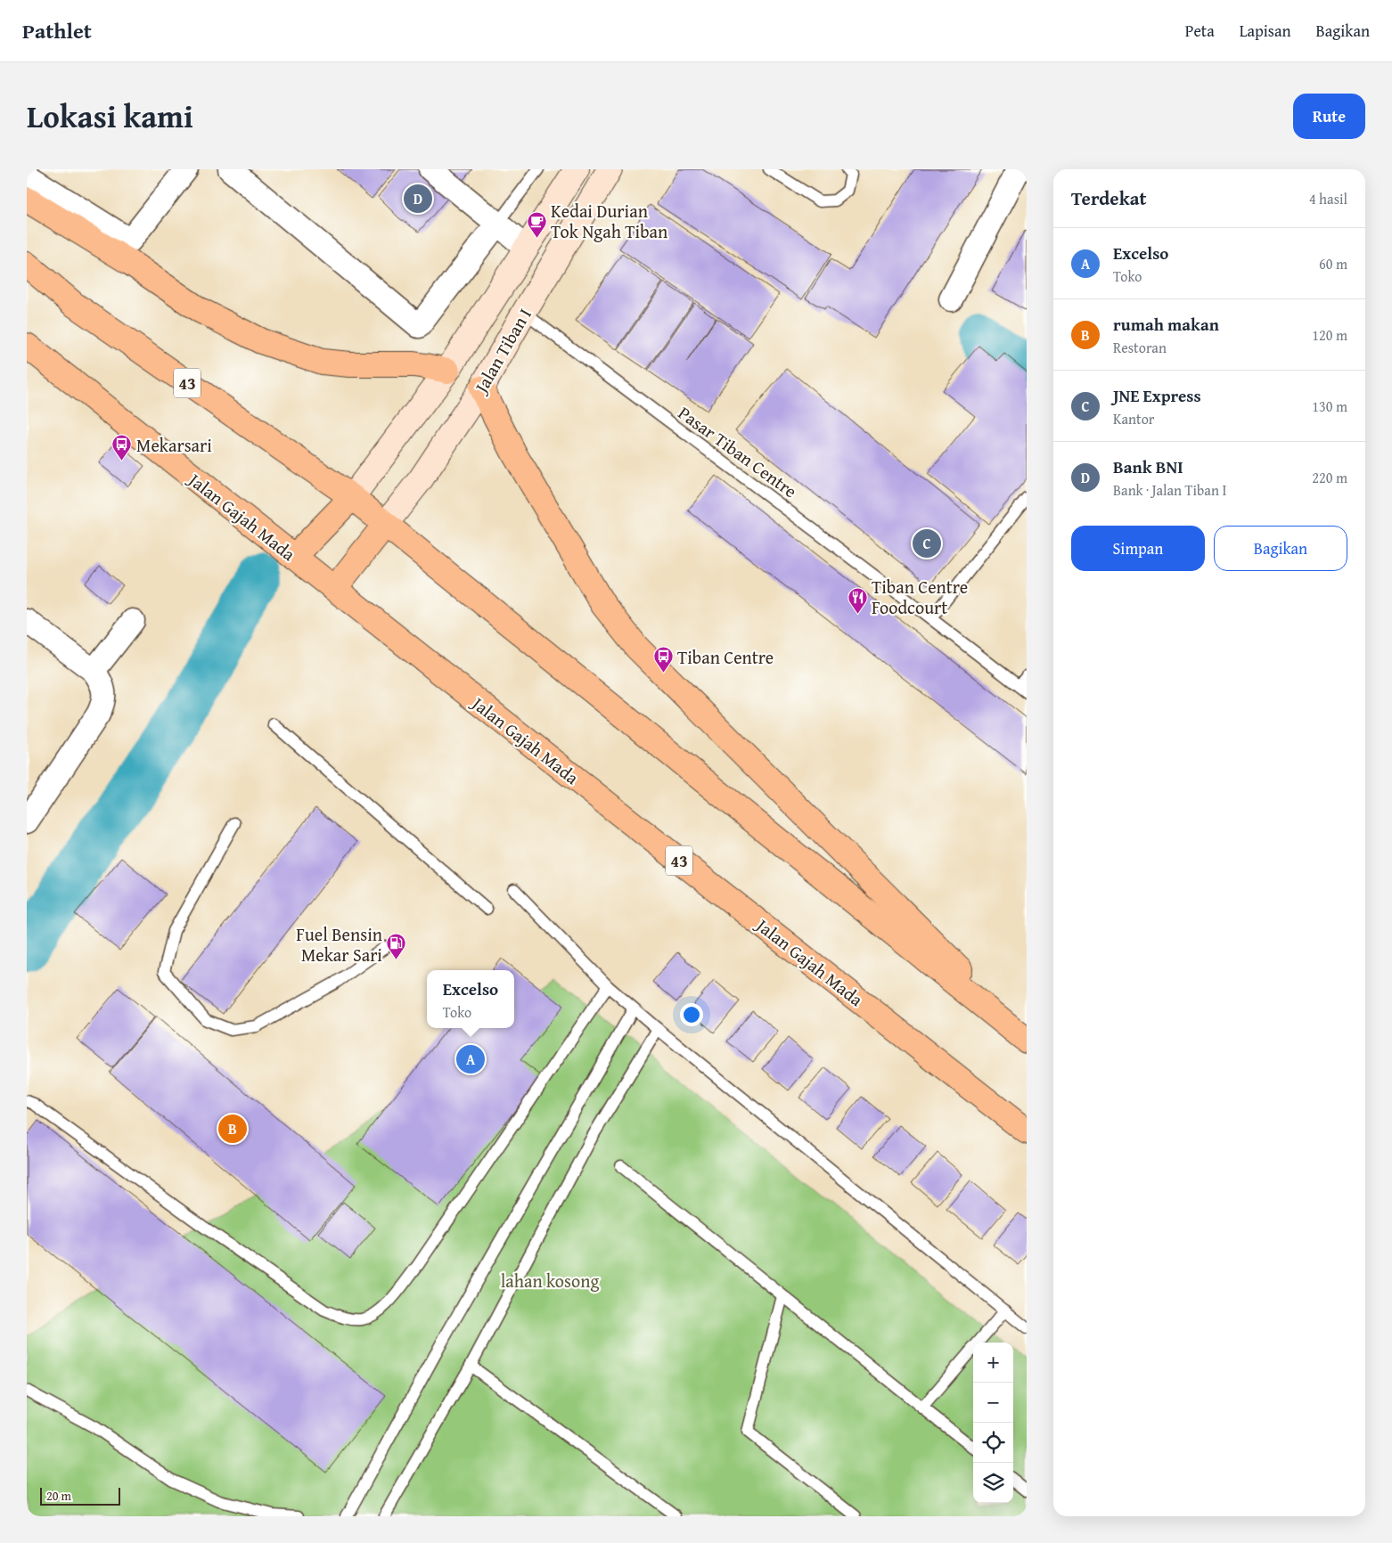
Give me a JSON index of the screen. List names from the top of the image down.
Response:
{
  "streets": {
    "highway": ["43", "Jalan Gajah Mada"],
    "street": ["Jalan Tiban I"],
    "lane": ["Pasar Tiban Centre"]
  },
  "crossings": [
    ["Jalan Tiban I", "43"],
    ["Jalan Tiban I", "Pasar Tiban Centre"]
  ],
  "parks": ["lahan kosong"],
  "places": {
    "cafe": ["Kedai Durian Tok Ngah Tiban"],
    "bus stop": ["Mekarsari", "Tiban Centre"],
    "restaurant": ["Tiban Centre Foodcourt"],
    "fuel station": ["Fuel Bensin Mekar Sari"]
  },
  "scale_bar": "20 m",
  "page": {
    "header": "Pathlet",
    "nav": ["Peta", "Lapisan", "Bagikan"],
    "title": "Lokasi kami",
    "buttons": [
      "Rute",
      ["Simpan", "Bagikan"]
    ],
    "heading": ["Terdekat", "4 hasil"],
    "pins": [
      "D",
      "C",
      "A",
      "B"
    ],
    "list": [
      {
        "mark": "A",
        "name": "Excelso",
        "note": "Toko",
        "value": "60 m"
      },
      {
        "mark": "B",
        "name": "rumah makan",
        "note": "Restoran",
        "value": "120 m"
      },
      {
        "mark": "C",
        "name": "JNE Express",
        "note": "Kantor",
        "value": "130 m"
      },
      {
        "mark": "D",
        "name": "Bank BNI",
        "note": "Bank · Jalan Tiban I",
        "value": "220 m"
      }
    ],
    "popup": ["Excelso", "Toko"],
    "map_buttons": ["+", "−"],
    "scale": "20 m"
  }
}
